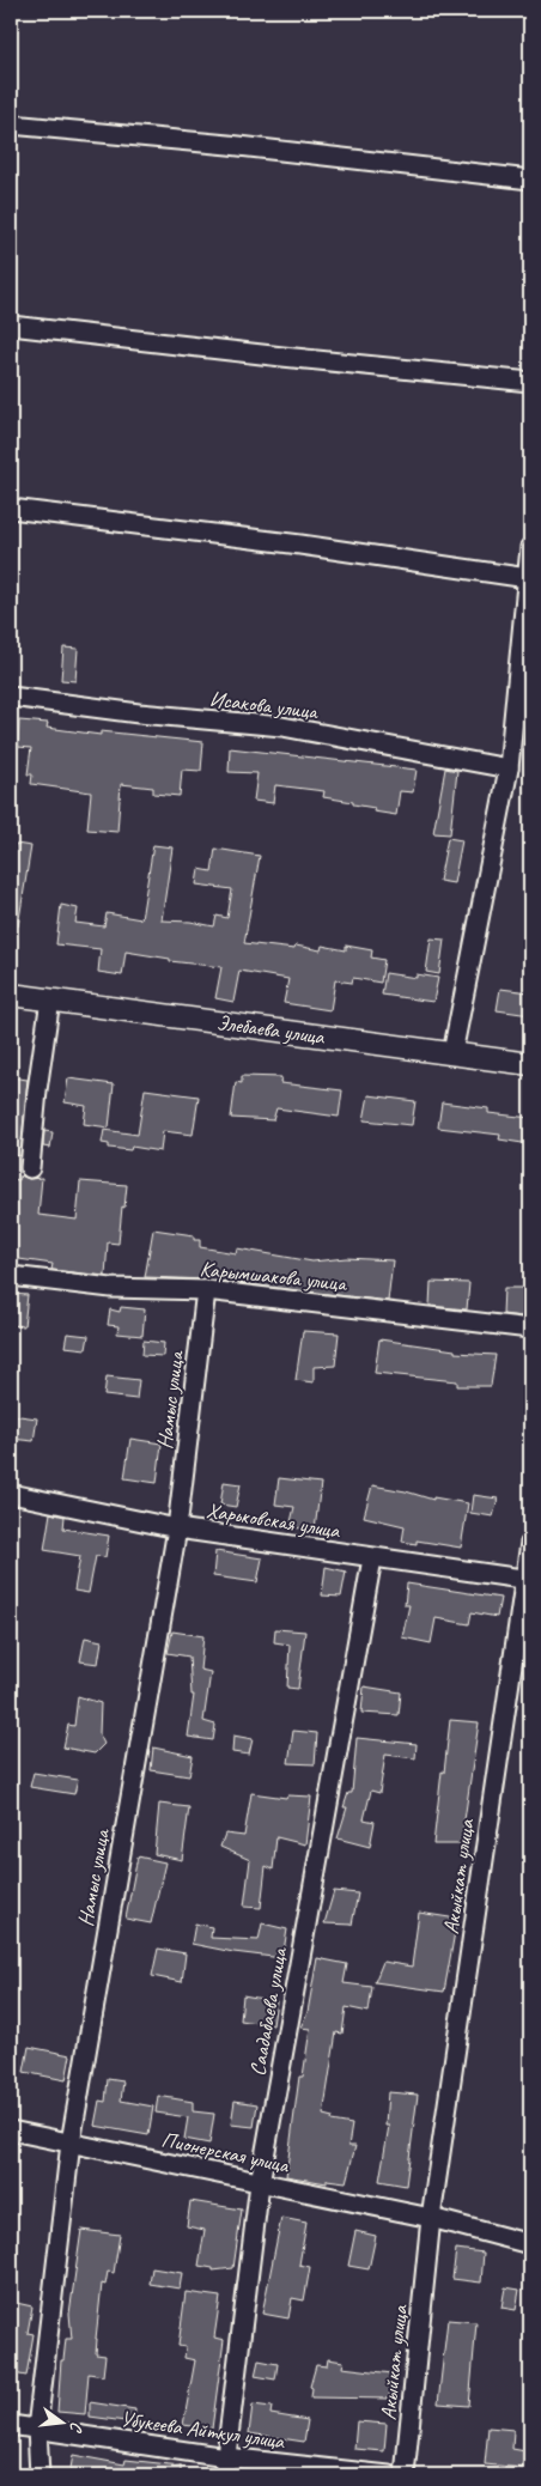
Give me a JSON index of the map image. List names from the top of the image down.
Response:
{
  "streets": {
    "street": [
      "Исакова улица",
      "Элебаева улица",
      "Карымшакова улица",
      "Намыс улица",
      "Харьковская улица",
      "Акыйкат улица",
      "Саадабаева улица",
      "Пионерская улица",
      "Убукеева Айткул улица"
    ]
  },
  "crossings": [
    ["Карымшакова улица", "Намыс улица"],
    ["Намыс улица", "Харьковская улица"],
    ["Намыс улица", "Пионерская улица"],
    ["Намыс улица", "Убукеева Айткул улица"],
    ["Харьковская улица", "Акыйкат улица"],
    ["Харьковская улица", "Саадабаева улица"],
    ["Акыйкат улица", "Пионерская улица"],
    ["Саадабаева улица", "Пионерская улица"],
    ["Саадабаева улица", "Убукеева Айткул улица"]
  ],
  "north": "right"
}
